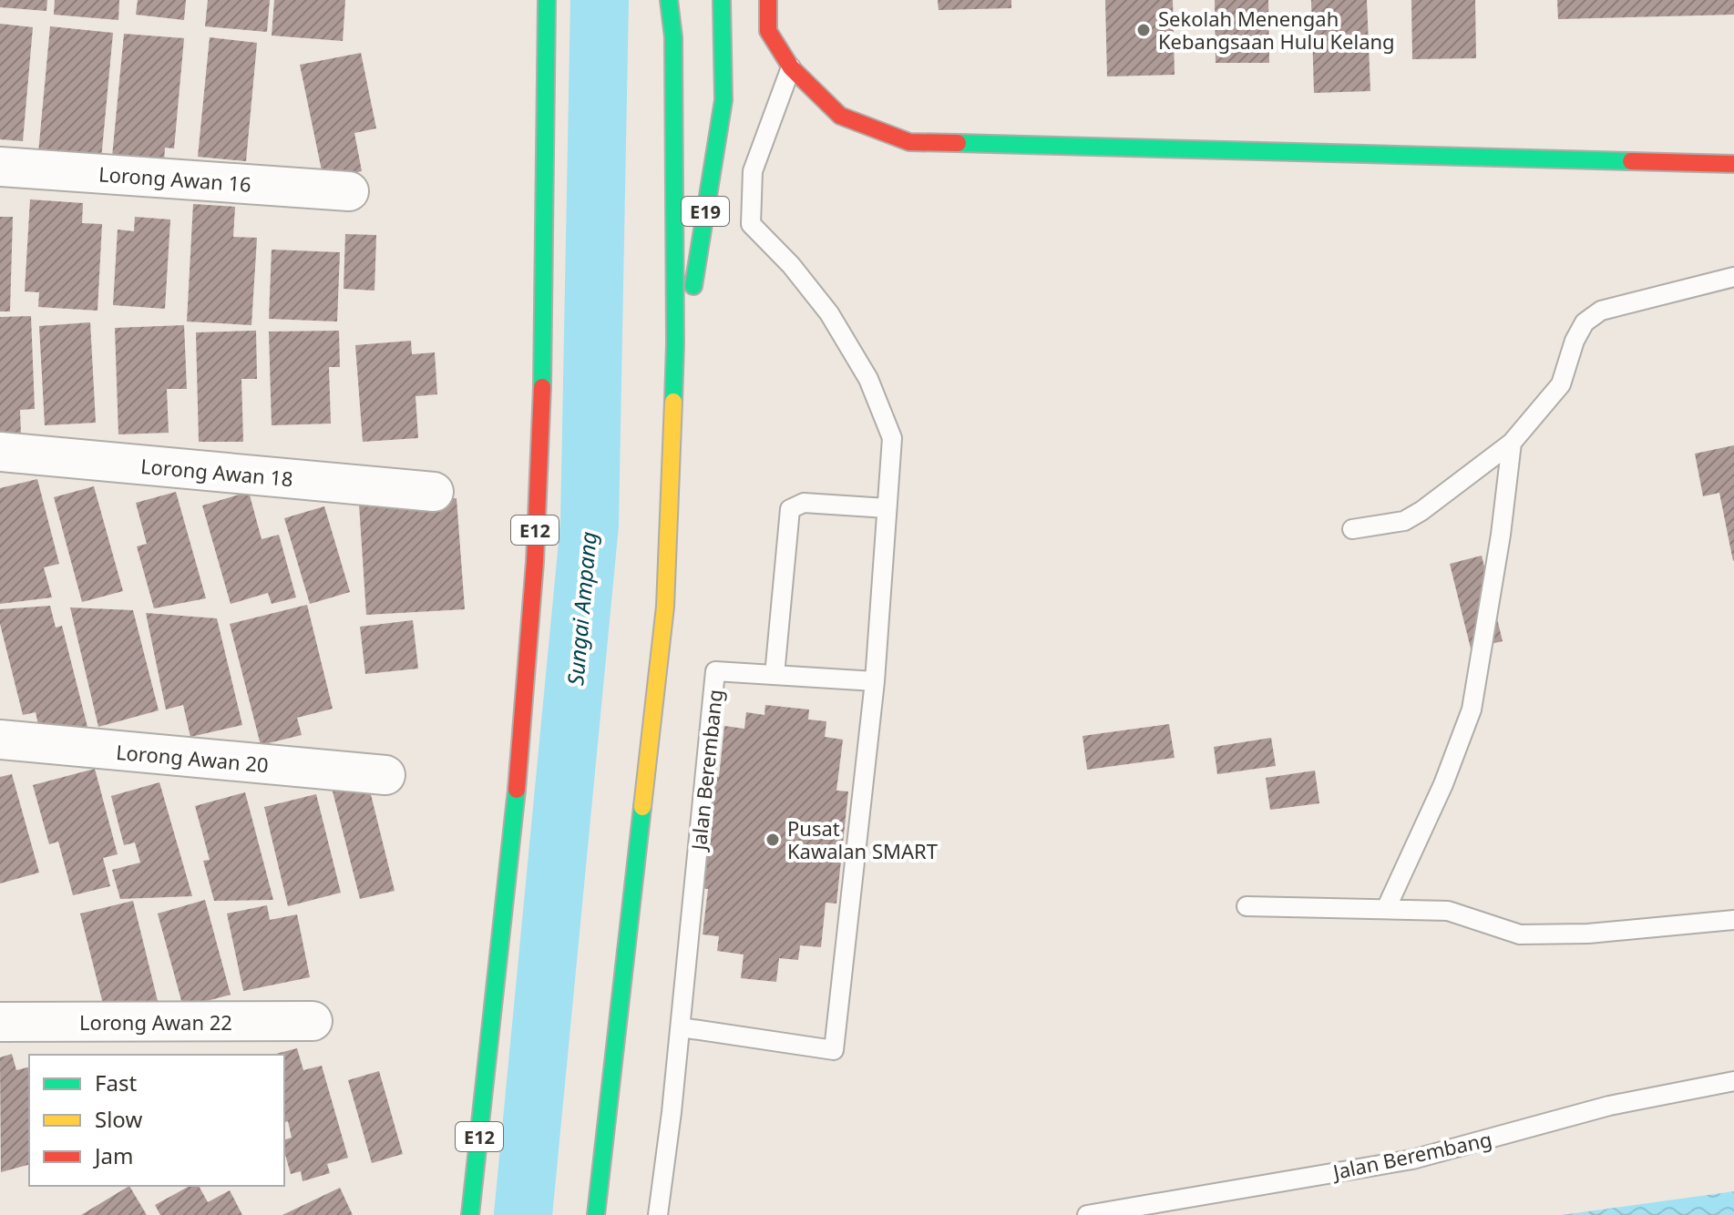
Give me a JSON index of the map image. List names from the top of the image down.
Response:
{
  "streets": {
    "main road": ["E19", "E12"],
    "street": [
      "Lorong Awan 16",
      "Lorong Awan 18",
      "Lorong Awan 20",
      "Lorong Awan 22"
    ],
    "lane": ["Jalan Berembang"]
  },
  "water": ["Sungai Ampang"],
  "places": ["Sekolah Menengah Kebangsaan Hulu Kelang", "Pusat Kawalan SMART"],
  "legend": ["Fast", "Slow", "Jam"]
}
